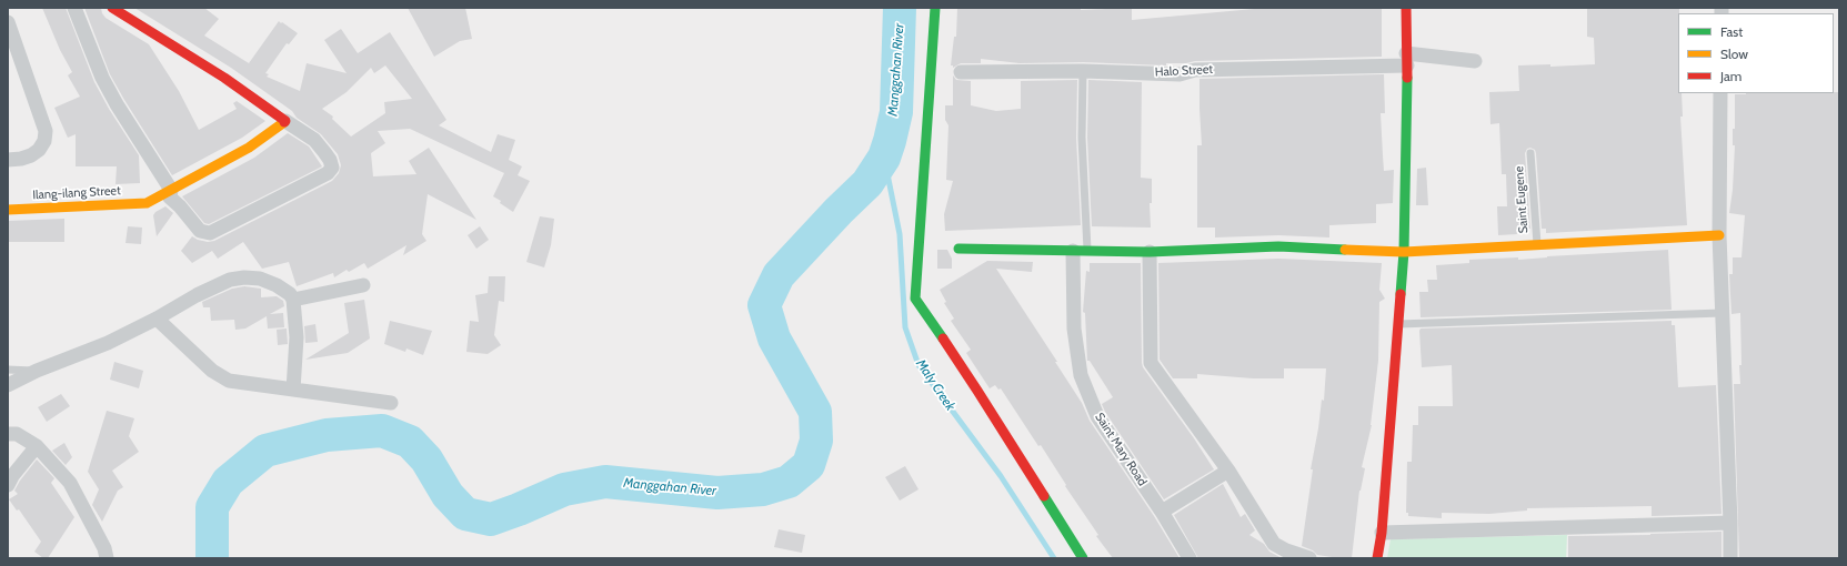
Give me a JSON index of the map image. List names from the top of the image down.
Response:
{
  "streets": {
    "street": ["Halo Street", "Ilang-ilang Street", "Saint Mary Road"],
    "lane": ["Saint Eugene"]
  },
  "water": ["Manggahan River", "Maly Creek"],
  "legend": ["Fast", "Slow", "Jam"]
}
